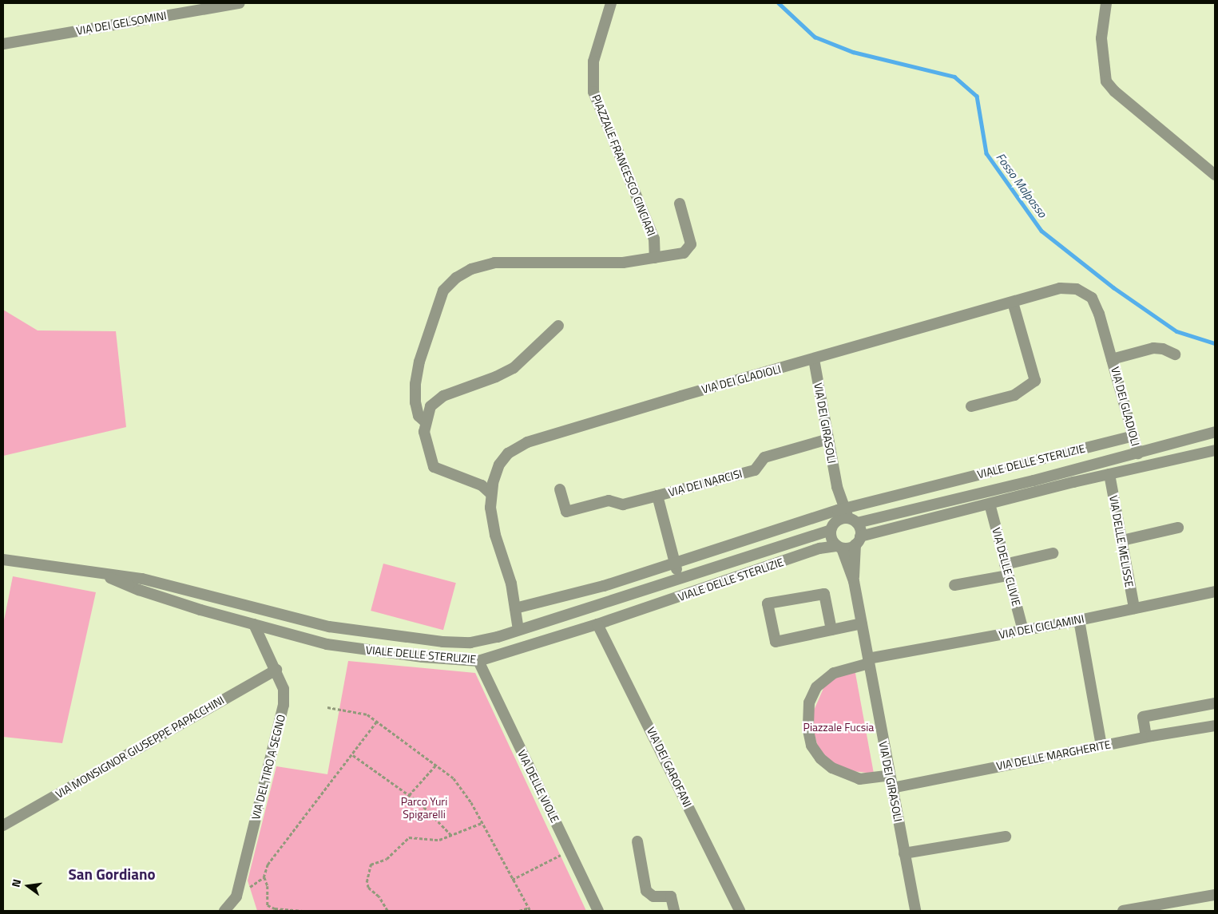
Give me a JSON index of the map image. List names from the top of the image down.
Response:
{
  "streets": {
    "street": [
      "VIA DEI GELSOMINI",
      "PIAZZALE FRANCESCO CINCIARI",
      "VIA DEI GLADIOLI",
      "VIA DEI GIRASOLI",
      "VIALE DELLE STERLIZIE",
      "VIA DEI NARCISI",
      "VIA DELLE MELISSE",
      "VIA DELLE CLIVIE",
      "VIA DEI CICLAMINI",
      "VIA MONSIGNOR GIUSEPPE PAPACCHINI",
      "VIA DELLE MARGHERITE",
      "VIA DEL TIRO A SEGNO",
      "VIA DEI GAROFANI",
      "VIA DELLE VIOLE"
    ]
  },
  "crossings": [
    ["VIA DEI GLADIOLI", "VIA DEI GIRASOLI"],
    ["VIA DEI GLADIOLI", "VIALE DELLE STERLIZIE"],
    ["VIA DEI GIRASOLI", "VIALE DELLE STERLIZIE"],
    ["VIA DEI GIRASOLI", "VIA DEI NARCISI"],
    ["VIA DEI GIRASOLI", "VIA DEI CICLAMINI"],
    ["VIA DEI GIRASOLI", "VIA DELLE MARGHERITE"],
    ["VIALE DELLE STERLIZIE", "VIA DEI NARCISI"],
    ["VIALE DELLE STERLIZIE", "VIA DEL TIRO A SEGNO"],
    ["VIALE DELLE STERLIZIE", "VIA DEI GAROFANI"],
    ["VIALE DELLE STERLIZIE", "VIA DELLE VIOLE"],
    ["VIA DELLE MELISSE", "VIA DEI CICLAMINI"],
    ["VIA DELLE CLIVIE", "VIA DEI CICLAMINI"],
    ["VIA MONSIGNOR GIUSEPPE PAPACCHINI", "VIA DEL TIRO A SEGNO"]
  ],
  "districts": ["San Gordiano"],
  "water": ["Fosso Malpasso"],
  "parks": ["Piazzale Fucsia", "Parco Yuri Spigarelli"],
  "north": "left"
}
